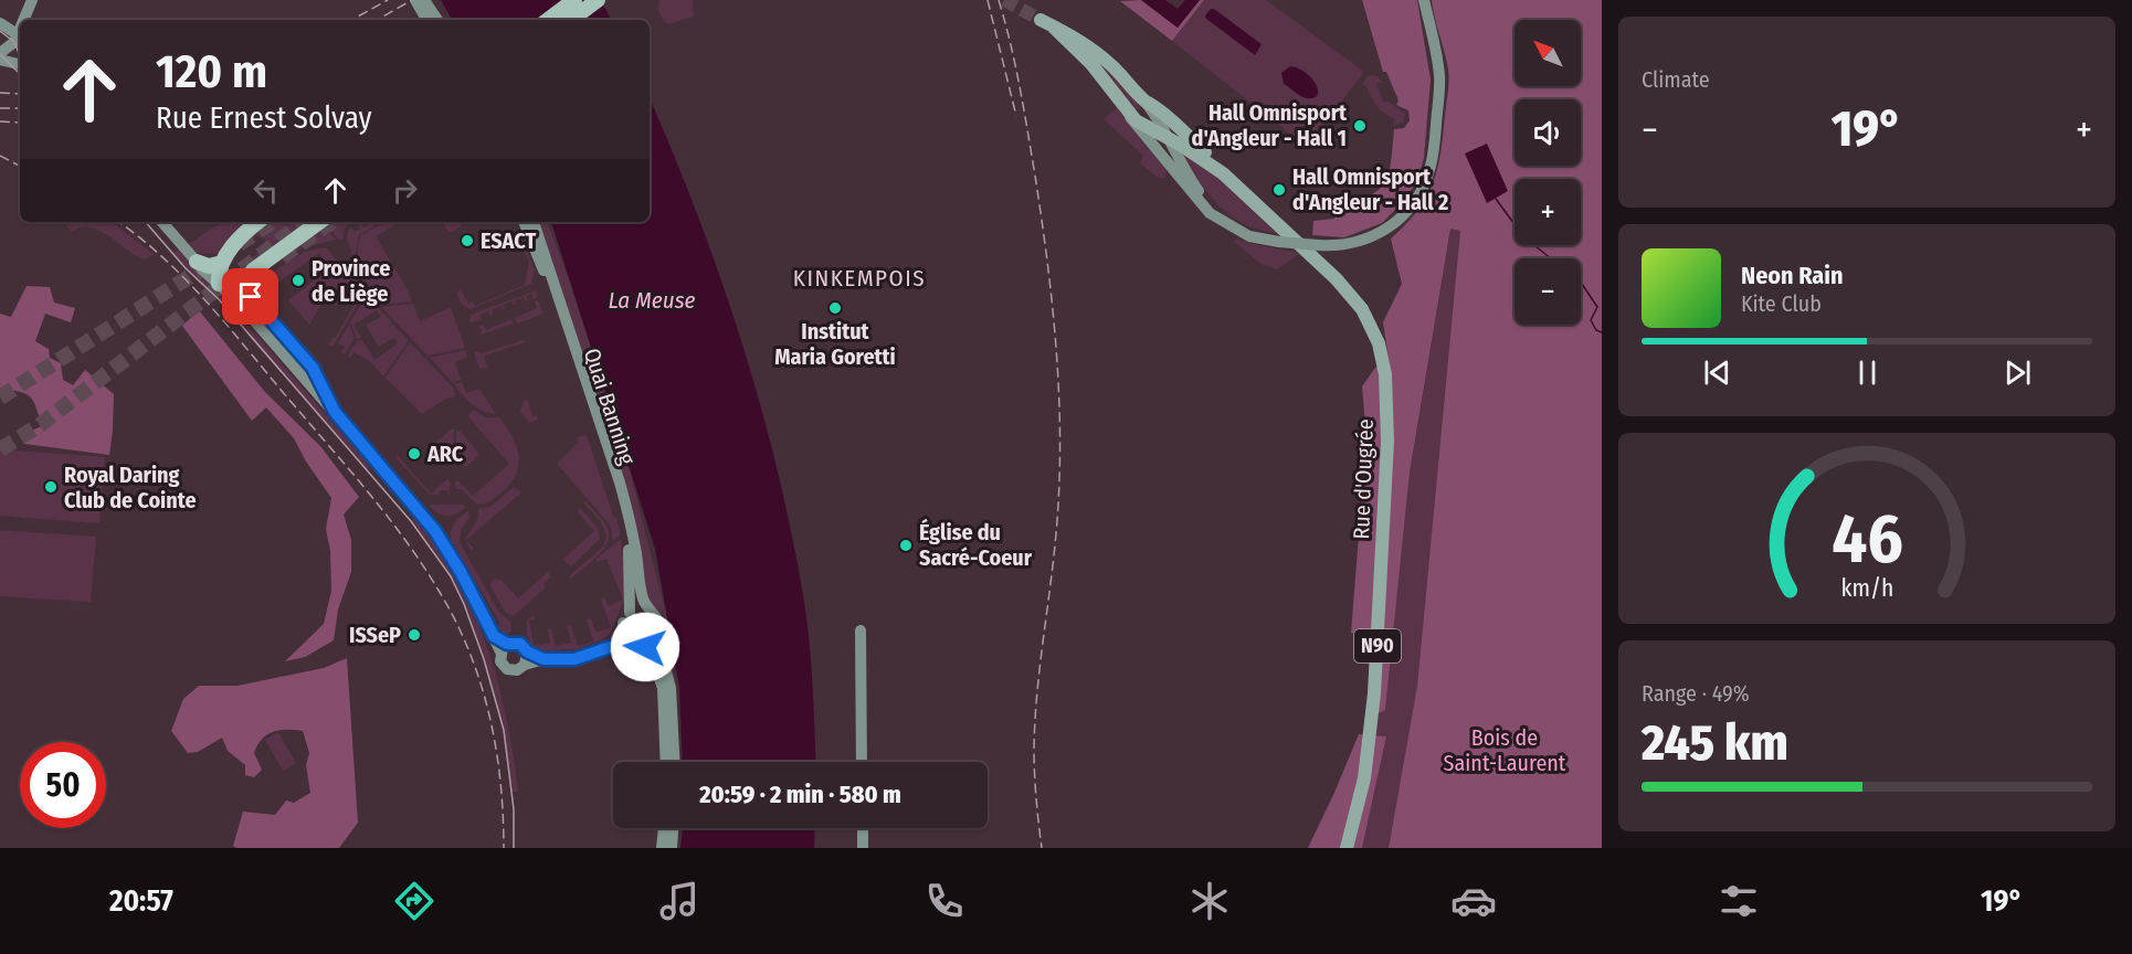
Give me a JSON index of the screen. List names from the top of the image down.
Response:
{
  "streets": {
    "main road": ["Quai Banning", "Rue d'Ougrée", "N90"]
  },
  "districts": ["KINKEMPOIS"],
  "water": ["La Meuse"],
  "parks": ["Bois de Saint-Laurent"],
  "places": [
    "Hall Omnisport d'Angleur - Hall 1",
    "Hall Omnisport d'Angleur - Hall 2",
    "ESACT",
    "Province de Liège",
    "Institut Maria Goretti",
    "ARC",
    "Royal Daring Club de Cointe",
    "Église du Sacré-Coeur",
    "ISSeP"
  ],
  "north": "top left",
  "page": {
    "tile": [
      "Climate",
      ["Range · 49%", "245 km"]
    ],
    "map_buttons": ["+", "−"],
    "turn": ["120 m", "Rue Ernest Solvay"],
    "heat": ["−", "19°", "+"],
    "song": ["Neon Rain", "Kite Club"],
    "limit": "50",
    "trip": "20:59 · 2 min · 580 m",
    "tabs": ["20:57", "19°"],
    "gauge": ["46", "km/h"]
  }
}
